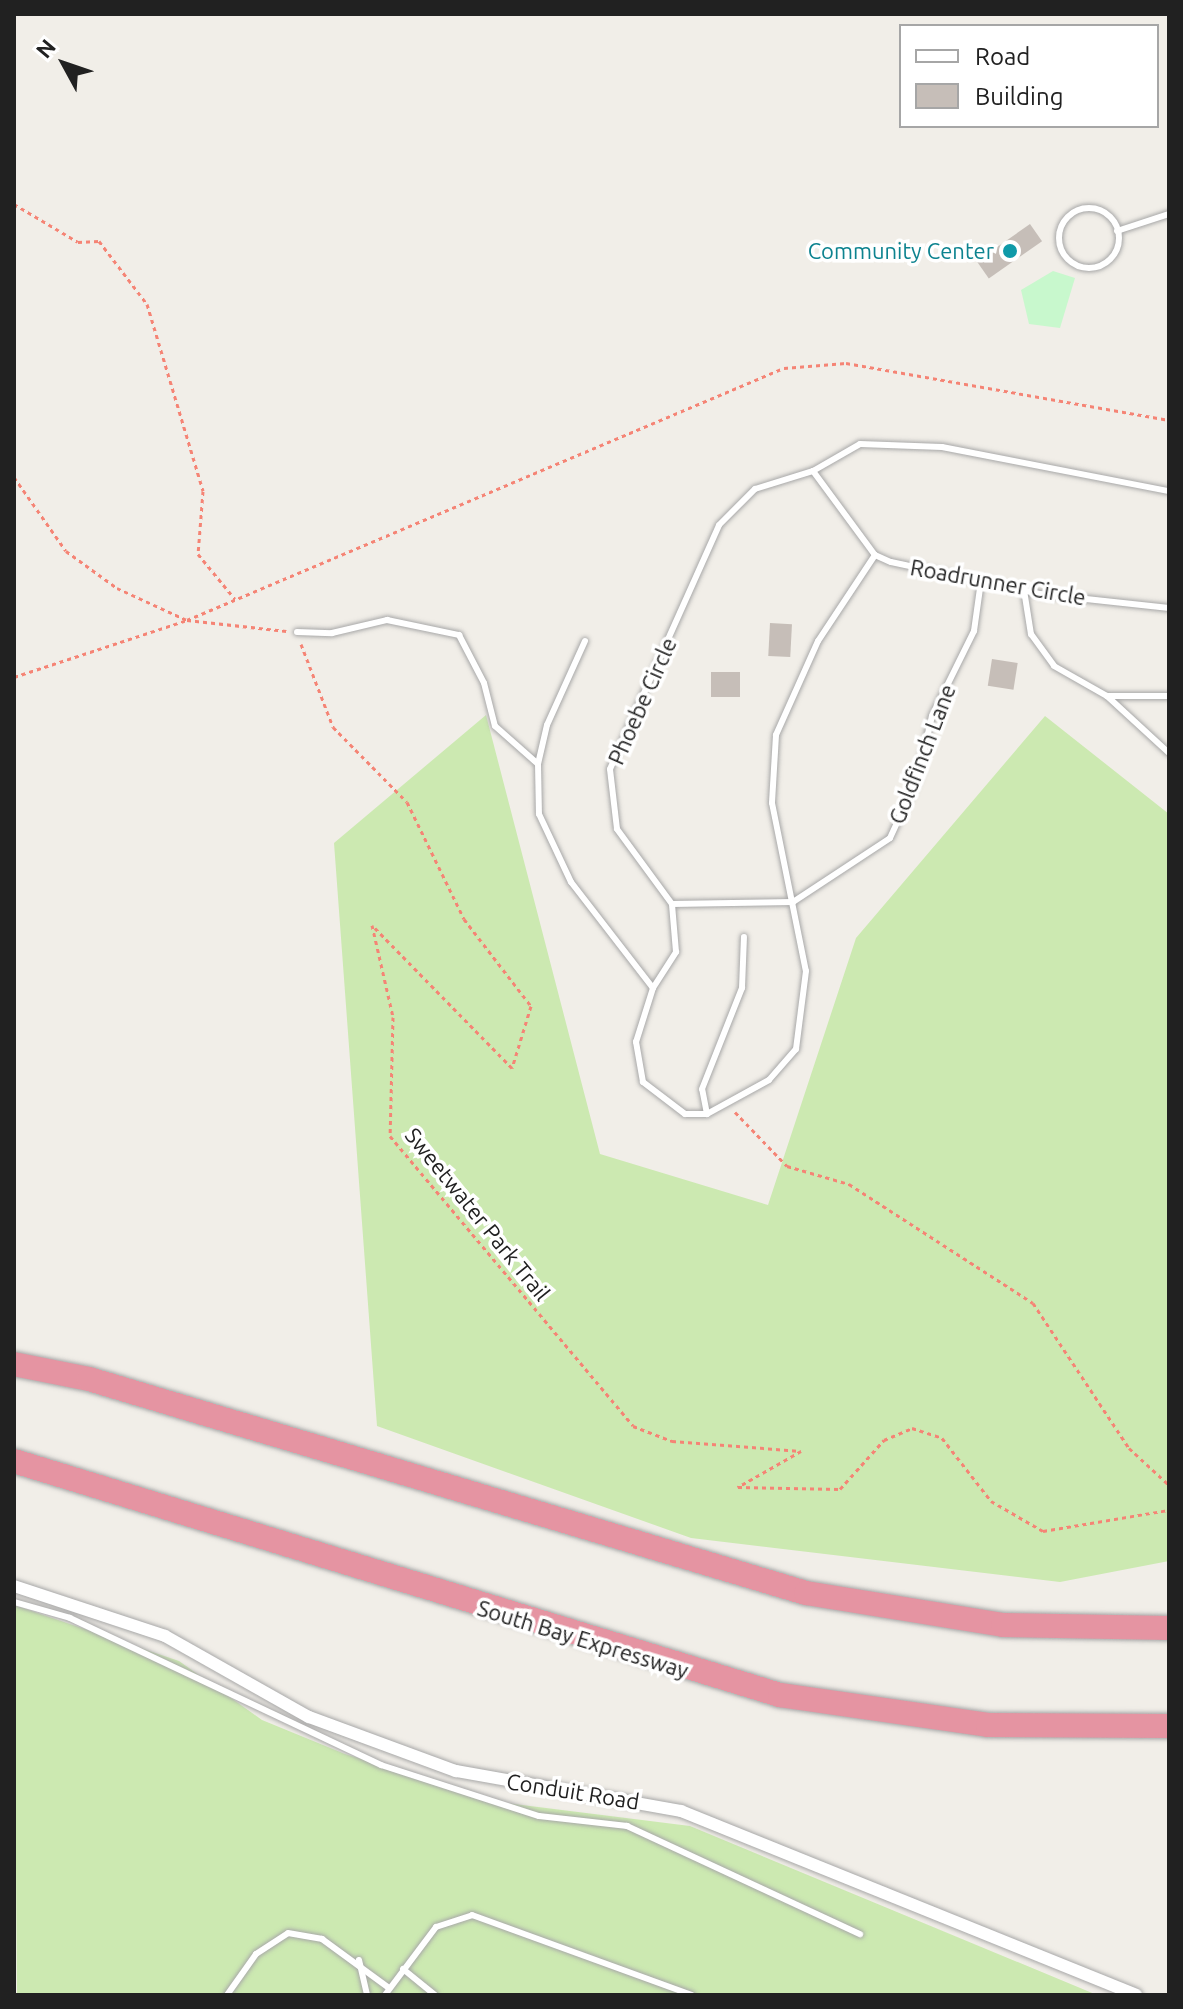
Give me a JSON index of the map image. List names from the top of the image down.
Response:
{
  "streets": {
    "highway": ["South Bay Expressway"],
    "street": ["Conduit Road"],
    "lane": ["Roadrunner Circle", "Phoebe Circle", "Goldfinch Lane"],
    "path": ["Sweetwater Park Trail"]
  },
  "crossings": [
    ["Roadrunner Circle", "Goldfinch Lane"]
  ],
  "places": ["Community Center"],
  "legend": ["Road", "Building"],
  "north": "top left"
}
